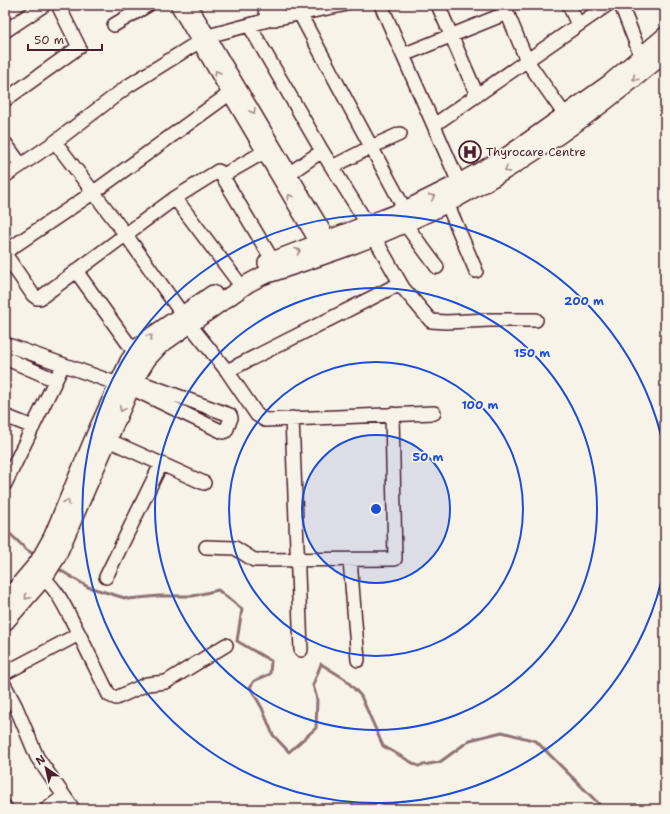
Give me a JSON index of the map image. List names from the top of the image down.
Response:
{
  "places": {
    "hospital": ["Thyrocare Centre"]
  },
  "scale_bar": "50 m",
  "north": "top left",
  "rings": [
    "200 m",
    "150 m",
    "100 m",
    "50 m"
  ]
}
